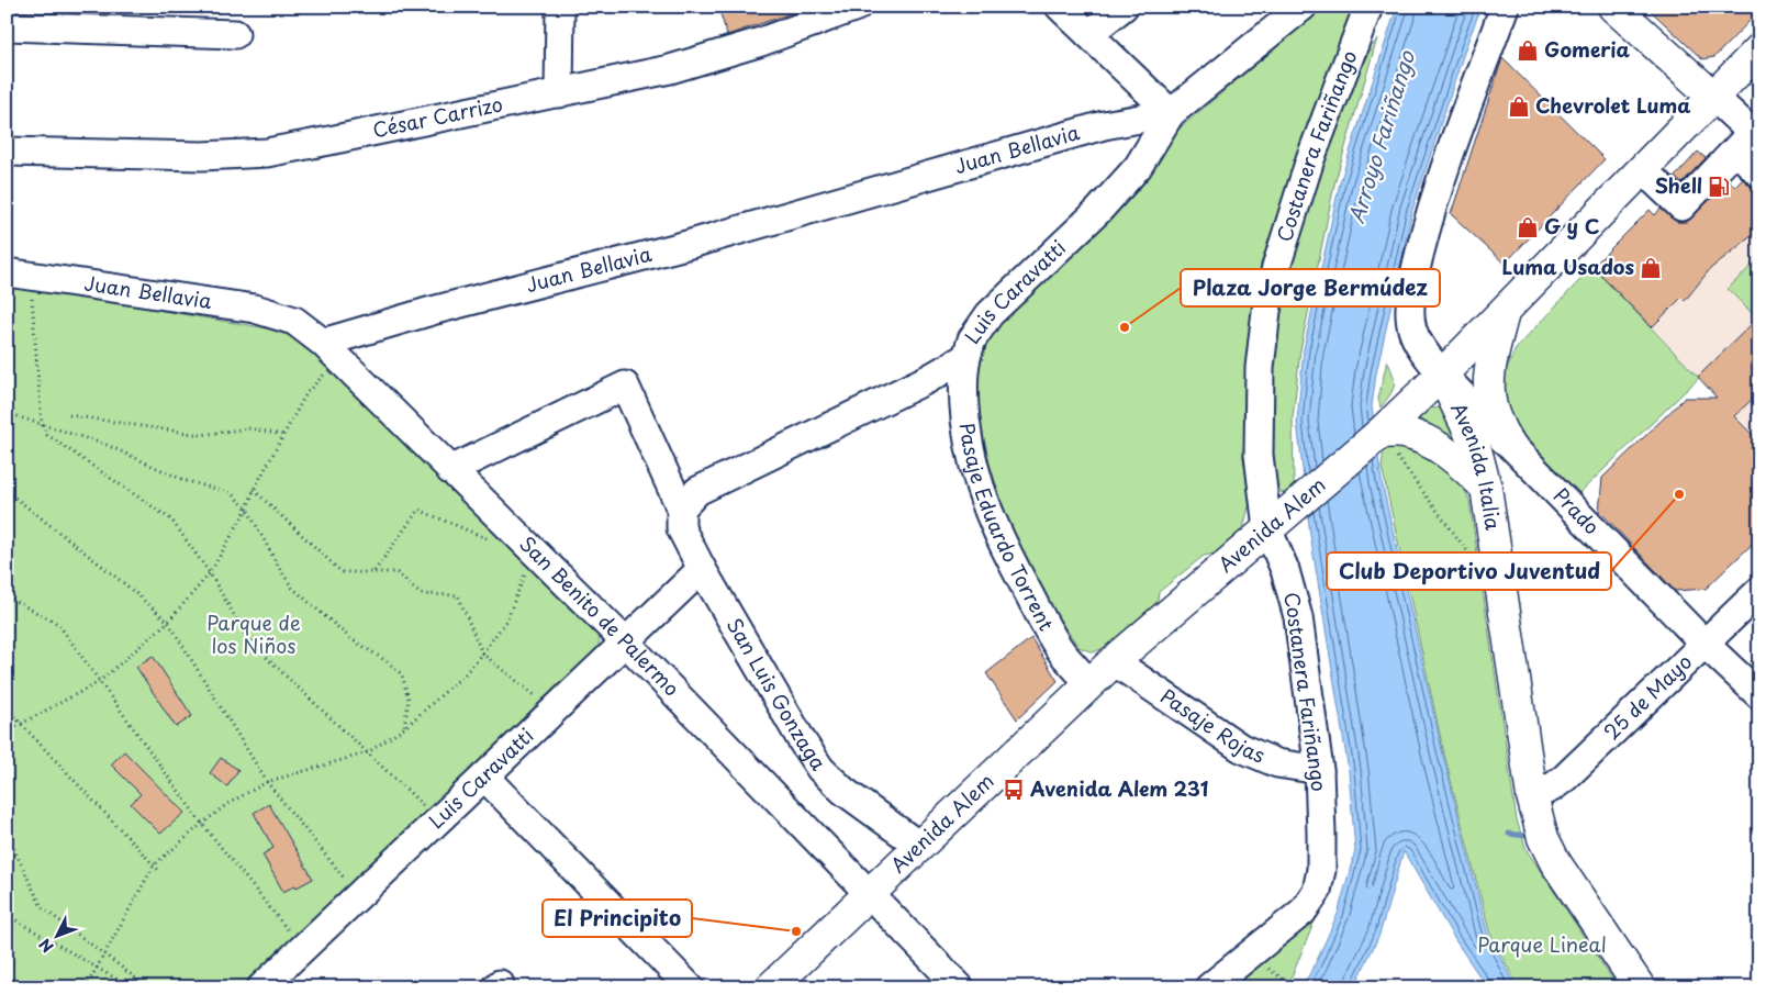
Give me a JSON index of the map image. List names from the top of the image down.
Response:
{
  "streets": {
    "main road": ["Avenida Italia", "Avenida Alem"],
    "street": [
      "César Carrizo",
      "Costanera Fariñango",
      "Juan Bellavia",
      "Luis Caravatti",
      "Prado",
      "Pasaje Eduardo Torrent",
      "San Benito de Palermo",
      "San Luis Gonzaga",
      "25 de Mayo",
      "Pasaje Rojas"
    ]
  },
  "crossings": [
    ["Costanera Fariñango", "Avenida Alem"],
    ["Costanera Fariñango", "Pasaje Rojas"],
    ["Juan Bellavia", "Luis Caravatti"],
    ["Juan Bellavia", "San Benito de Palermo"],
    ["Luis Caravatti", "Pasaje Eduardo Torrent"],
    ["Luis Caravatti", "San Benito de Palermo"],
    ["Luis Caravatti", "San Luis Gonzaga"],
    ["Avenida Italia", "Prado"],
    ["Avenida Italia", "Avenida Alem"],
    ["Avenida Italia", "25 de Mayo"],
    ["Prado", "Avenida Alem"],
    ["Prado", "25 de Mayo"],
    ["Avenida Alem", "Pasaje Eduardo Torrent"],
    ["Avenida Alem", "San Benito de Palermo"],
    ["Avenida Alem", "San Luis Gonzaga"],
    ["Avenida Alem", "Pasaje Rojas"],
    ["San Benito de Palermo", "San Luis Gonzaga"]
  ],
  "water": ["Arroyo Fariñango"],
  "parks": ["Parque de los Niños", "Parque Lineal"],
  "places": {
    "shop": [
      "Gomeria",
      "Chevrolet Luma",
      "G y C",
      "Luma Usados"
    ],
    "fuel station": ["Shell"],
    "other": ["Plaza Jorge Bermúdez", "Club Deportivo Juventud", "El Principito"],
    "bus stop": ["Avenida Alem 231"]
  },
  "north": "bottom left"
}
